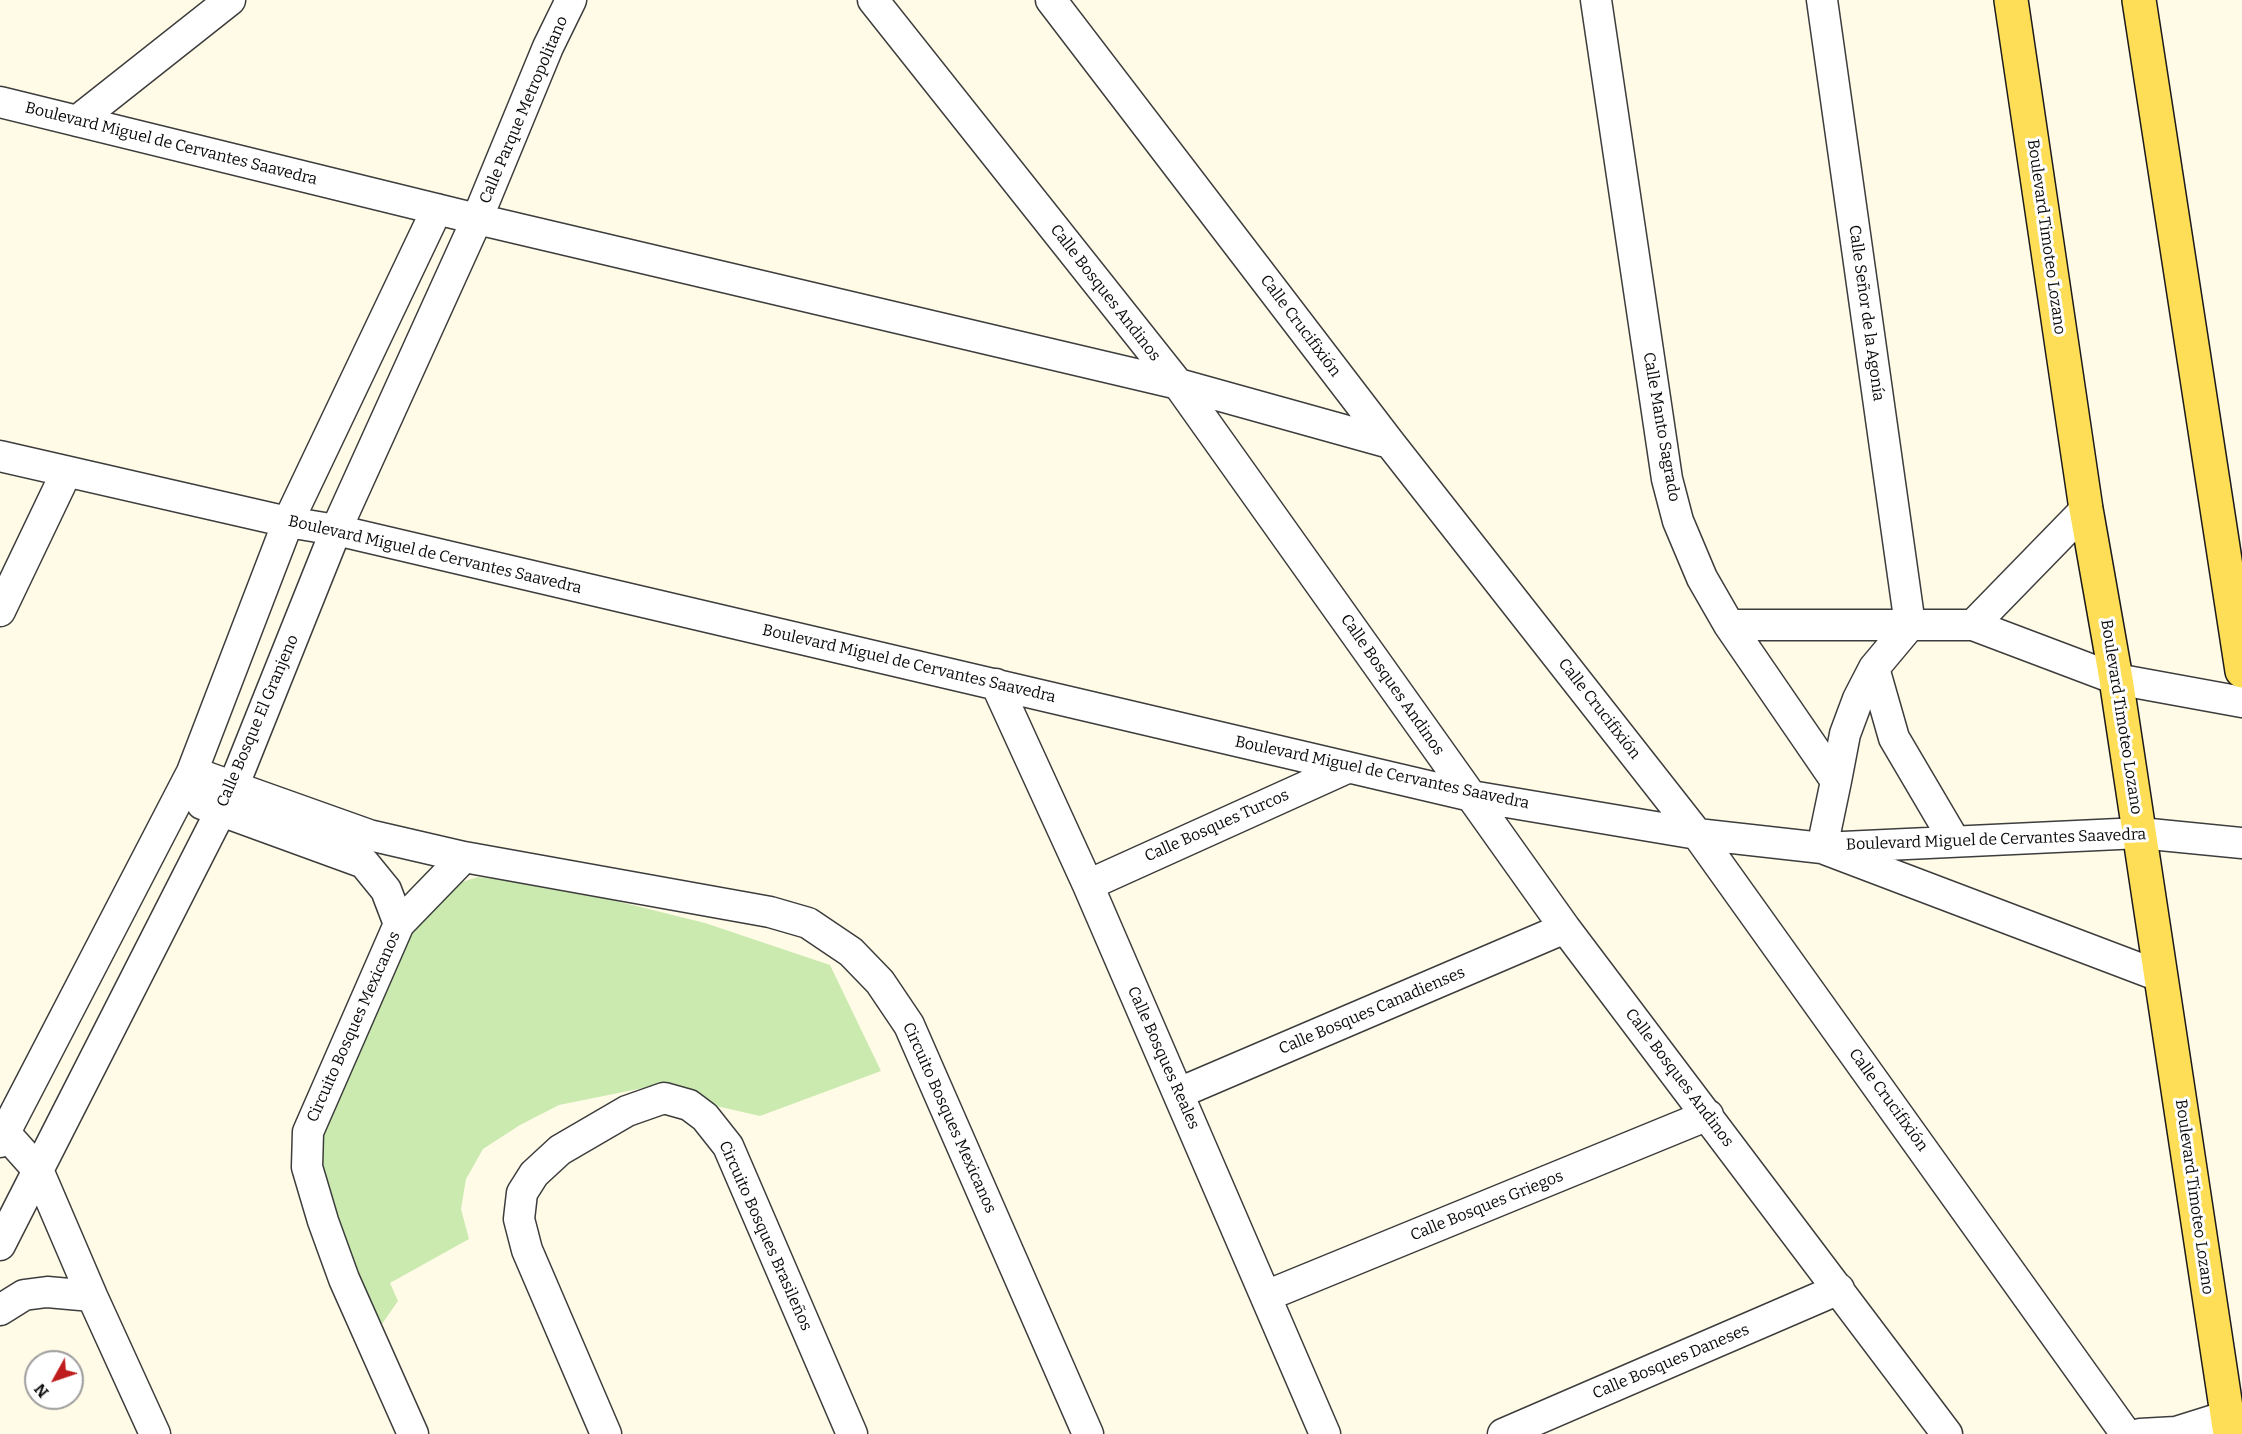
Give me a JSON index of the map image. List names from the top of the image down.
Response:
{
  "streets": {
    "main road": ["Boulevard Timoteo Lozano"],
    "street": [
      "Calle Parque Metropolitano",
      "Boulevard Miguel de Cervantes Saavedra",
      "Calle Bosques Andinos",
      "Calle Señor de la Agonía",
      "Calle Crucifixión",
      "Calle Manto Sagrado",
      "Calle Bosque El Granjeno",
      "Calle Bosques Turcos",
      "Calle Bosques Canadienses",
      "Circuito Bosques Mexicanos",
      "Calle Bosques Reales",
      "Calle Bosques Griegos",
      "Circuito Bosques Brasileños",
      "Calle Bosques Daneses"
    ]
  },
  "crossings": [
    ["Calle Parque Metropolitano", "Boulevard Miguel de Cervantes Saavedra"],
    ["Calle Parque Metropolitano", "Calle Bosque El Granjeno"],
    ["Boulevard Miguel de Cervantes Saavedra", "Boulevard Timoteo Lozano"],
    ["Boulevard Miguel de Cervantes Saavedra", "Calle Bosques Andinos"],
    ["Boulevard Miguel de Cervantes Saavedra", "Calle Crucifixión"],
    ["Boulevard Miguel de Cervantes Saavedra", "Calle Bosque El Granjeno"],
    ["Boulevard Miguel de Cervantes Saavedra", "Calle Bosques Turcos"],
    ["Boulevard Miguel de Cervantes Saavedra", "Calle Bosques Reales"],
    ["Calle Bosques Andinos", "Calle Bosques Canadienses"],
    ["Calle Bosques Andinos", "Calle Bosques Griegos"],
    ["Calle Bosques Andinos", "Calle Bosques Daneses"],
    ["Calle Bosque El Granjeno", "Circuito Bosques Mexicanos"],
    ["Calle Bosques Turcos", "Calle Bosques Reales"],
    ["Calle Bosques Canadienses", "Calle Bosques Reales"],
    ["Calle Bosques Reales", "Calle Bosques Griegos"]
  ],
  "north": "bottom left"
}
